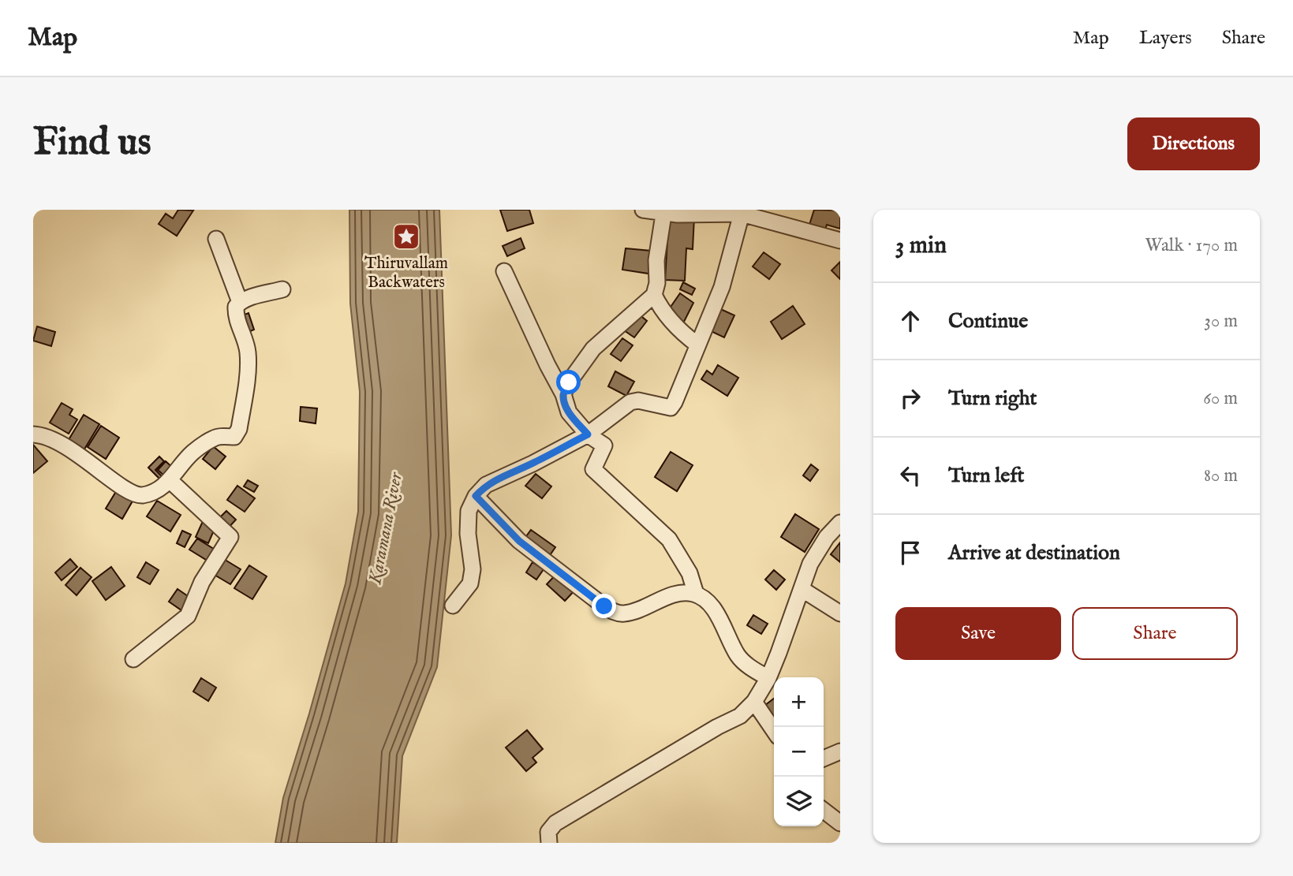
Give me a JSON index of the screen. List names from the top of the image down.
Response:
{
  "water": ["Karamana River"],
  "places": {
    "place": ["Thiruvallam Backwaters"]
  },
  "page": {
    "header": "Map",
    "nav": ["Map", "Layers", "Share"],
    "buttons": [
      "Directions",
      ["Save", "Share"]
    ],
    "title": "Find us",
    "heading": ["3 min", "Walk · 170 m"],
    "list": [
      ["Continue", "30 m"],
      ["Turn right", "60 m"],
      ["Turn left", "80 m"],
      "Arrive at destination"
    ],
    "map_buttons": ["+", "−"]
  }
}
